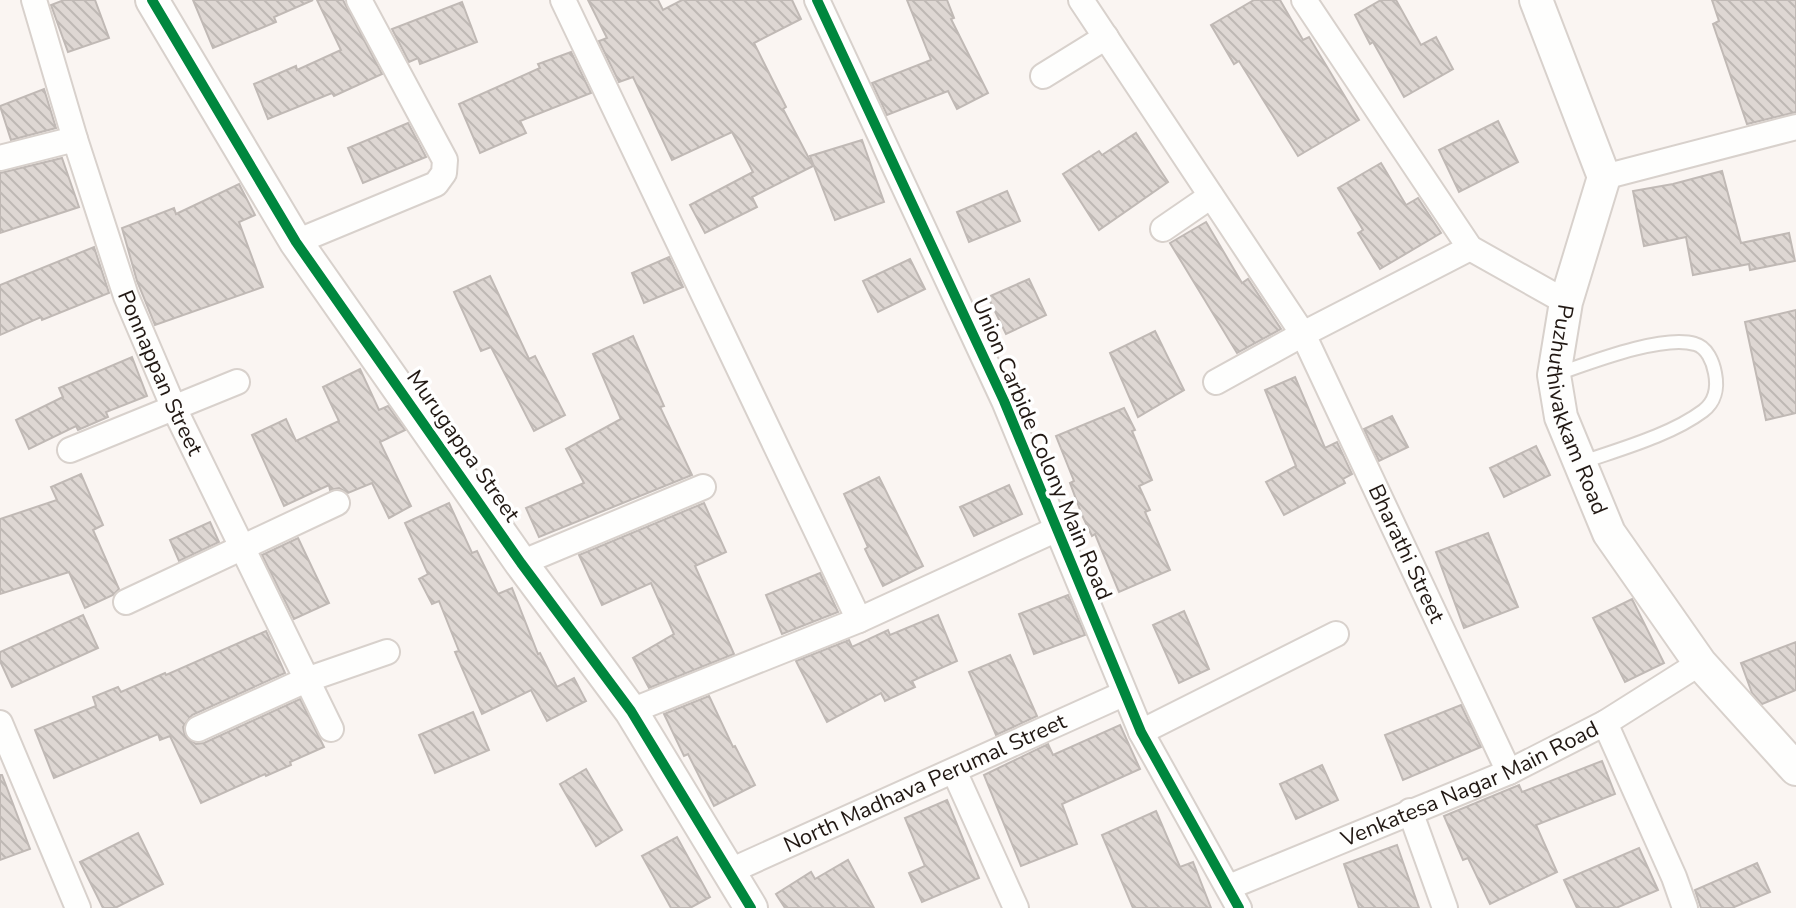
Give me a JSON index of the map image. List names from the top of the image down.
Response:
{
  "streets": {
    "street": [
      "Ponnappan Street",
      "Puzhuthivakkam Road",
      "Murugappa Street",
      "Union Carbide Colony Main Road",
      "Bharathi Street",
      "North Madhava Perumal Street",
      "Venkatesa Nagar Main Road"
    ]
  },
  "crossings": [
    ["Puzhuthivakkam Road", "Venkatesa Nagar Main Road"],
    ["Murugappa Street", "North Madhava Perumal Street"],
    ["Union Carbide Colony Main Road", "North Madhava Perumal Street"],
    ["Union Carbide Colony Main Road", "Venkatesa Nagar Main Road"],
    ["Bharathi Street", "Venkatesa Nagar Main Road"]
  ]
}
